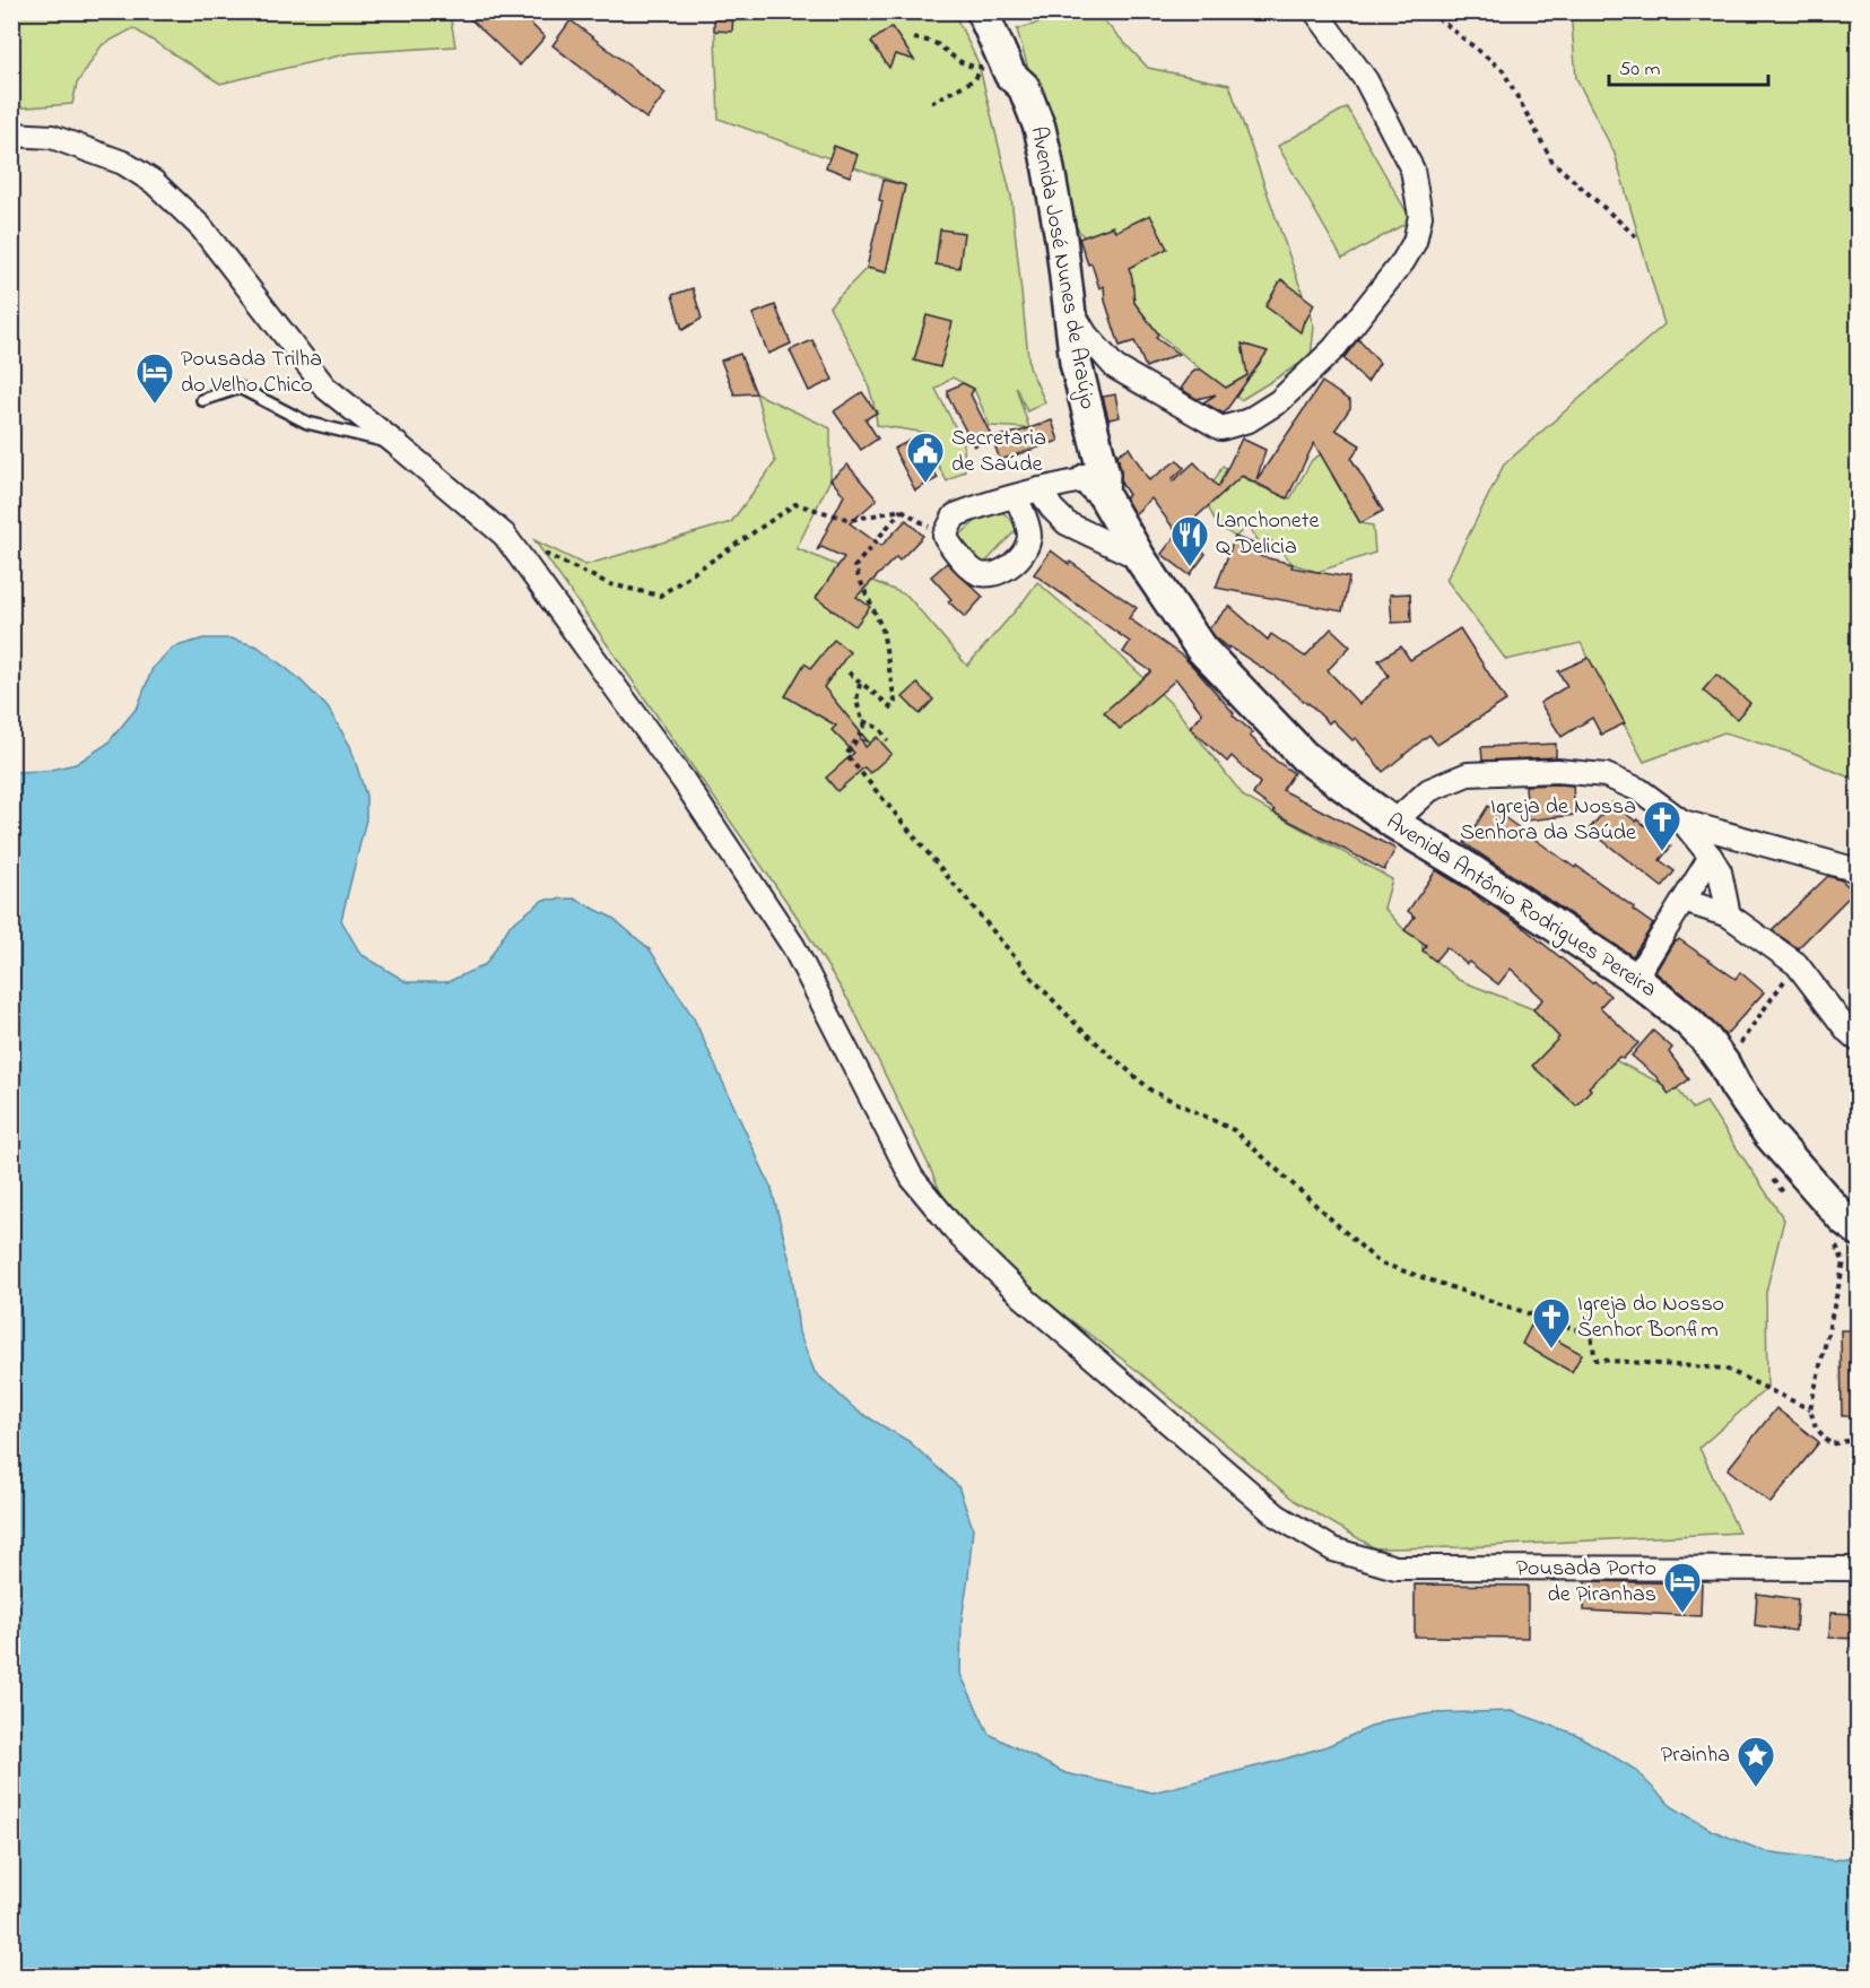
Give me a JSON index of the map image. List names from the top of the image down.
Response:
{
  "streets": {
    "street": ["Avenida José Nunes de Araújo", "Avenida Antônio Rodrigues Pereira"]
  },
  "crossings": [
    ["Avenida José Nunes de Araújo", "Avenida Antônio Rodrigues Pereira"]
  ],
  "places": {
    "hotel": ["Pousada Trilha do Velho Chico", "Pousada Porto de Piranhas"],
    "public building": ["Secretaria de Saúde"],
    "restaurant": ["Lanchonete Q Delicia"],
    "church": ["Igreja de Nossa Senhora da Saúde", "Igreja do Nosso Senhor Bonfim"],
    "place": ["Prainha"]
  },
  "scale_bar": "50 m"
}
